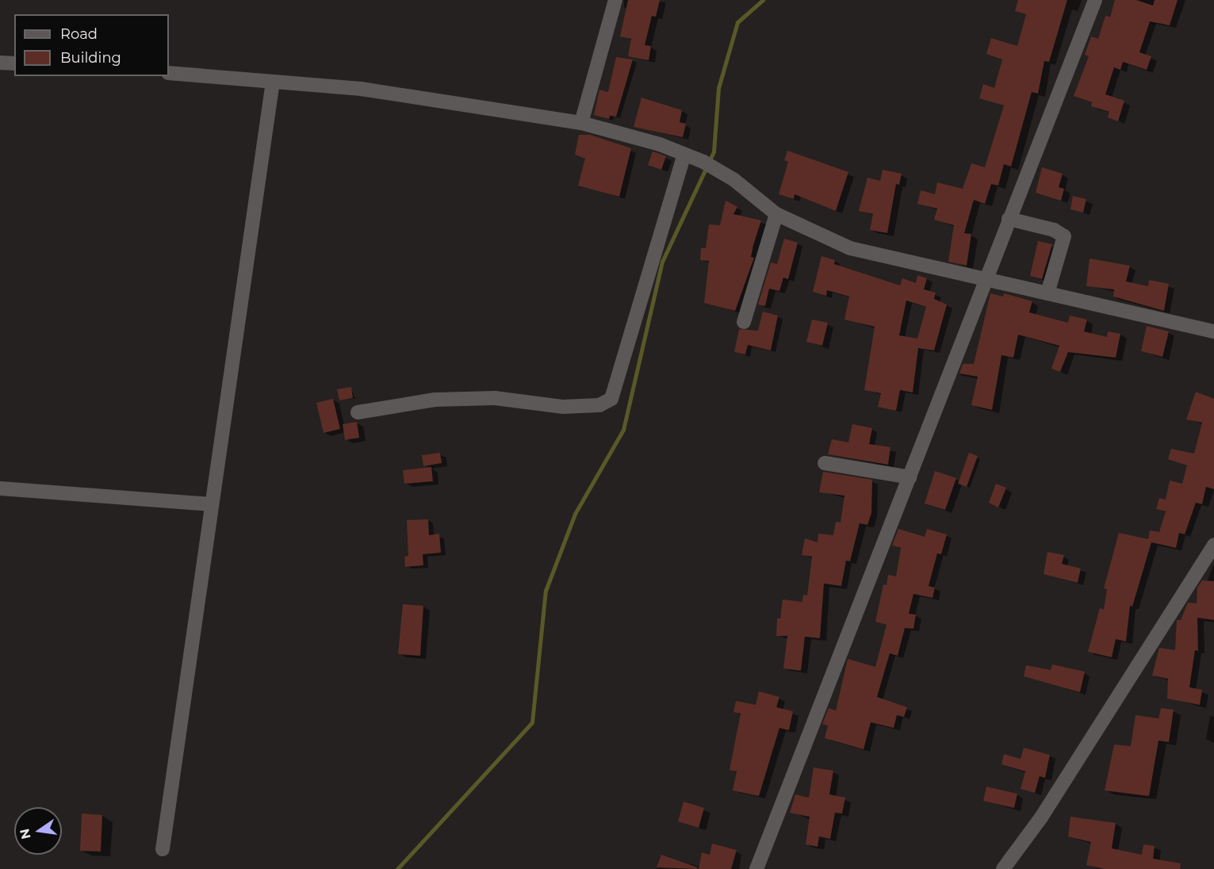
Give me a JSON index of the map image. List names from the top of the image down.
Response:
{
  "legend": ["Road", "Building"],
  "north": "left"
}
